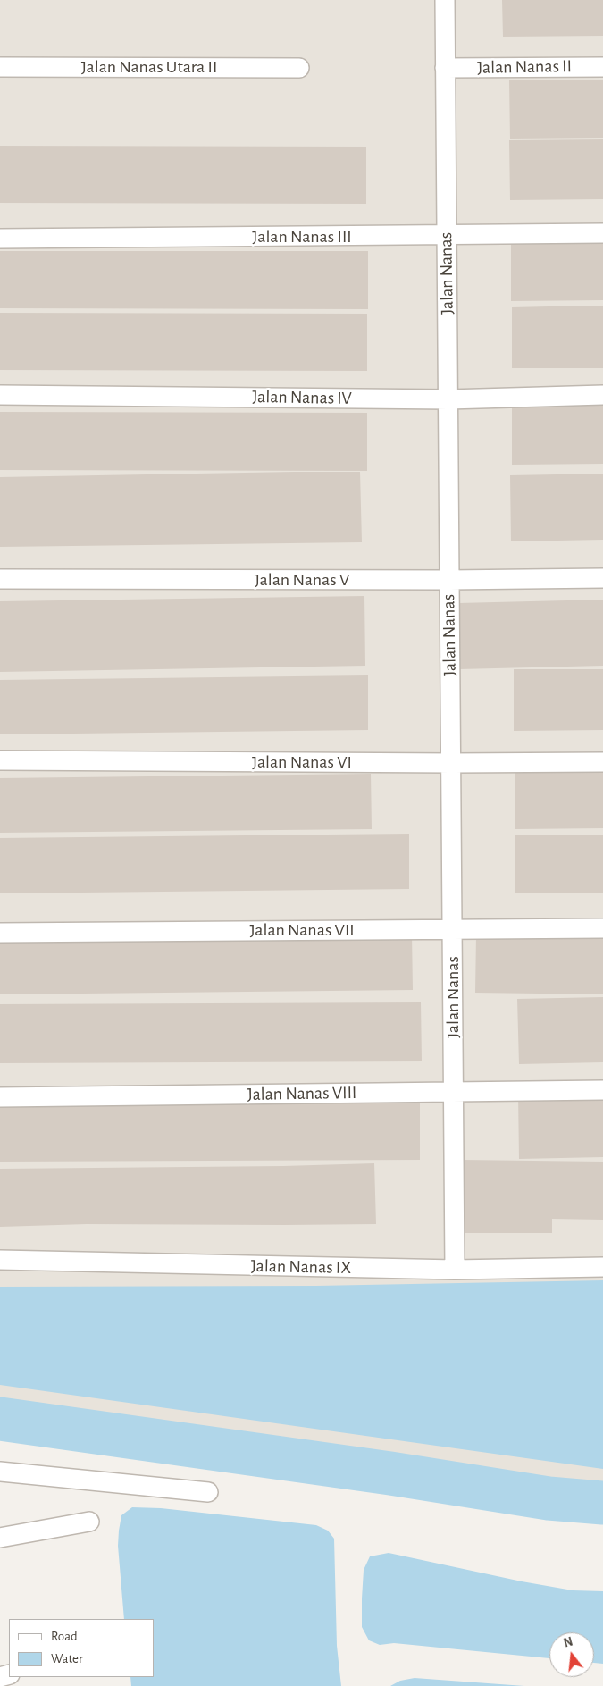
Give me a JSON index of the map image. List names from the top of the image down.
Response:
{
  "streets": {
    "street": [
      "Jalan Nanas Utara II",
      "Jalan Nanas II",
      "Jalan Nanas III",
      "Jalan Nanas",
      "Jalan Nanas IV",
      "Jalan Nanas V",
      "Jalan Nanas VI",
      "Jalan Nanas VII",
      "Jalan Nanas VIII",
      "Jalan Nanas IX"
    ]
  },
  "crossings": [
    ["Jalan Nanas II", "Jalan Nanas"],
    ["Jalan Nanas III", "Jalan Nanas"],
    ["Jalan Nanas", "Jalan Nanas IV"],
    ["Jalan Nanas", "Jalan Nanas V"],
    ["Jalan Nanas", "Jalan Nanas VI"],
    ["Jalan Nanas", "Jalan Nanas VII"],
    ["Jalan Nanas", "Jalan Nanas VIII"],
    ["Jalan Nanas", "Jalan Nanas IX"]
  ],
  "legend": ["Road", "Water"],
  "north": "top"
}
